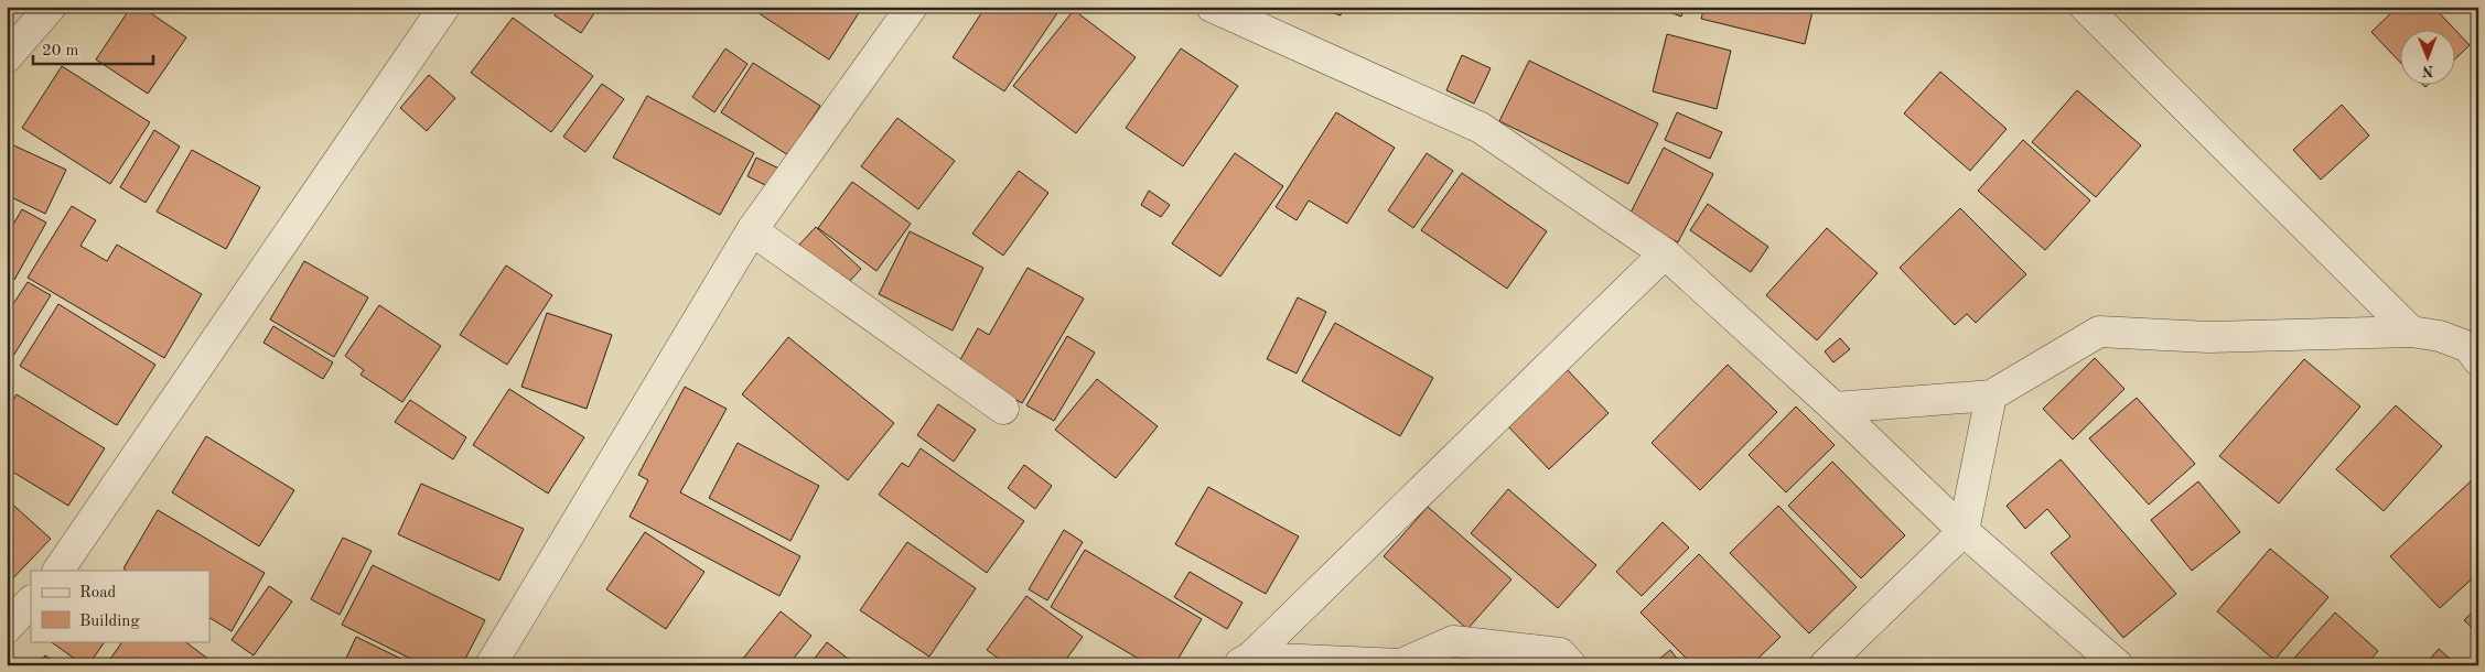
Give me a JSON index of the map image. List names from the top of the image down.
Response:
{
  "legend": ["Road", "Building"],
  "scale_bar": "20 m",
  "north": "bottom"
}
